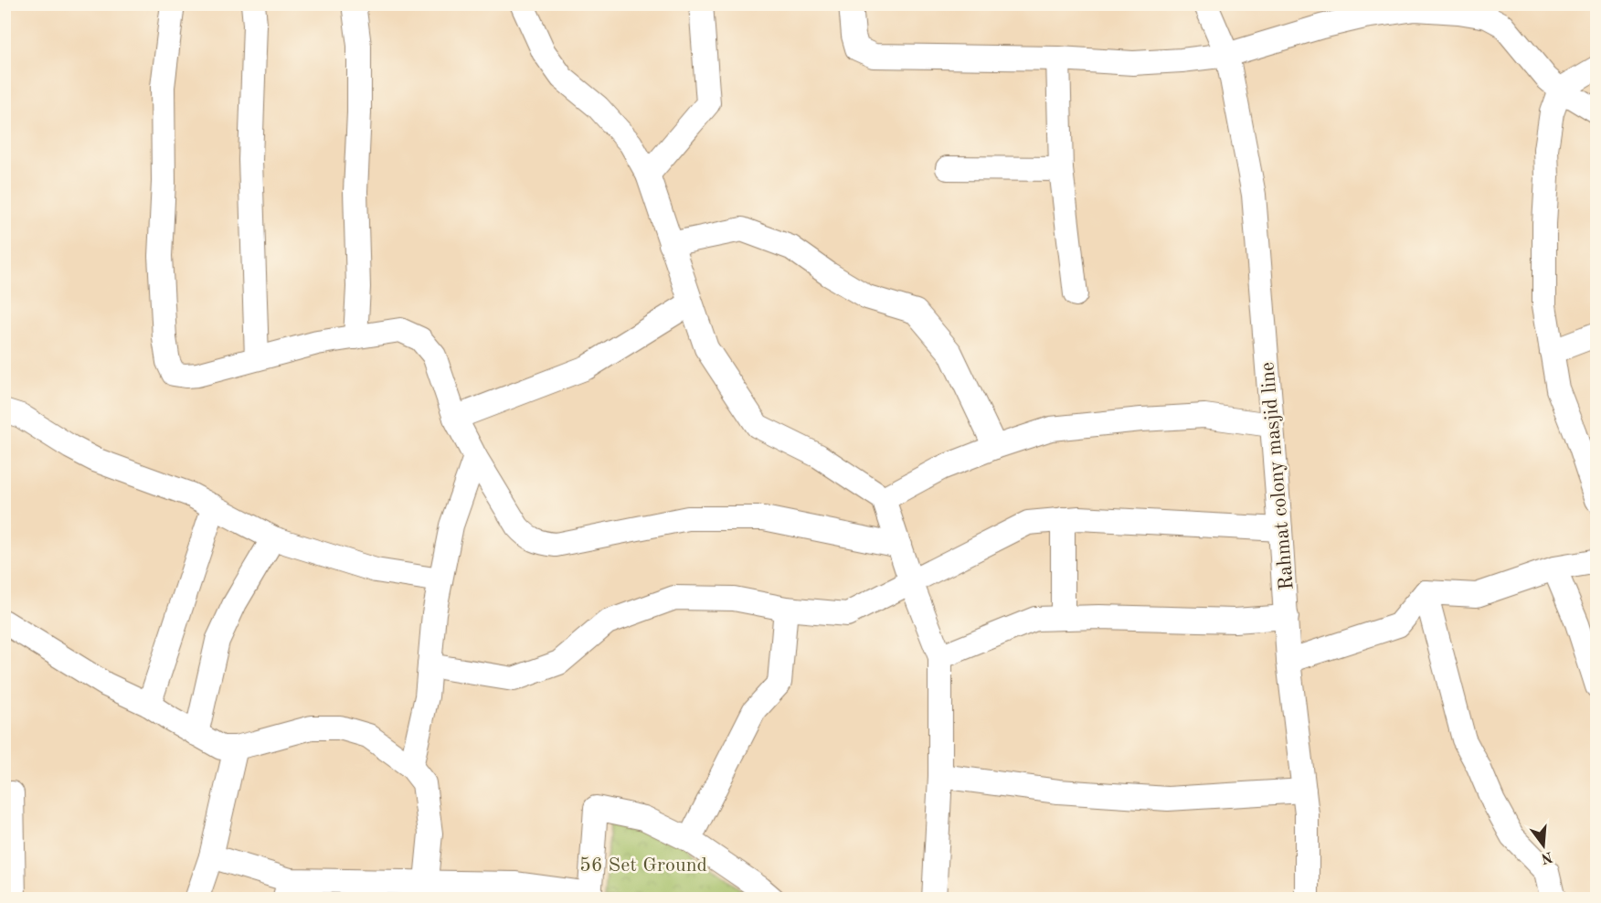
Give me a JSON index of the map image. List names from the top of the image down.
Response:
{
  "streets": {
    "street": ["Rahmat colony masjid line"]
  },
  "parks": ["56 Set Ground"],
  "north": "bottom"
}
